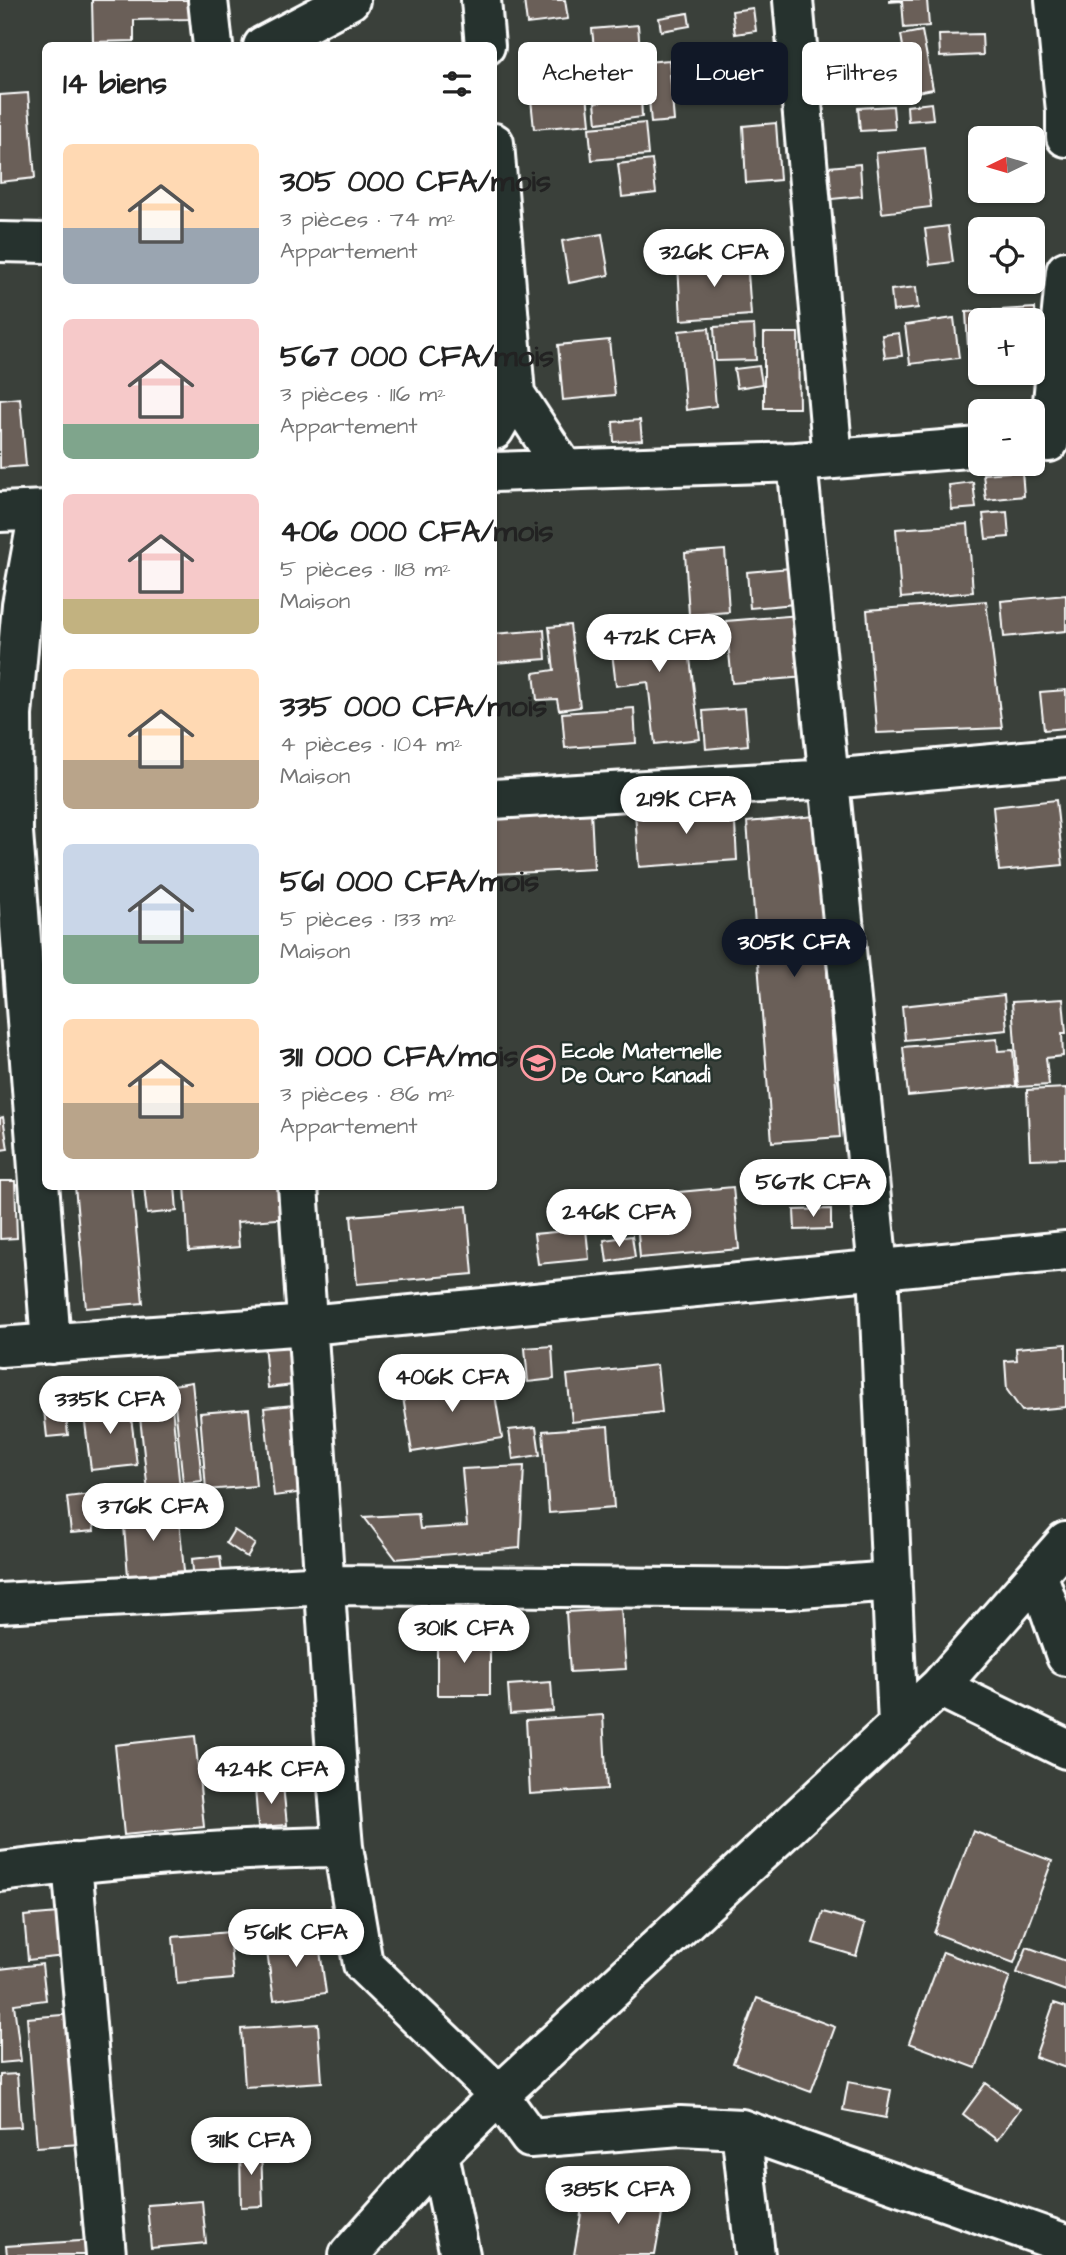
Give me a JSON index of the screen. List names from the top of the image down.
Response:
{
  "places": {
    "school or university": ["Ecole Maternelle De Ouro Kanadi"]
  },
  "north": "left",
  "page": {
    "chip": ["Acheter", "Louer", "Filtres"],
    "heading": "14 biens",
    "map_buttons": ["+", "−"],
    "list": [
      {
        "name": "305 000 CFA/mois",
        "note": "3 pièces · 74 m² · Appartement"
      },
      {
        "name": "567 000 CFA/mois",
        "note": "3 pièces · 116 m² · Appartement"
      },
      {
        "name": "406 000 CFA/mois",
        "note": "5 pièces · 118 m² · Maison"
      },
      {
        "name": "335 000 CFA/mois",
        "note": "4 pièces · 104 m² · Maison"
      },
      {
        "name": "561 000 CFA/mois",
        "note": "5 pièces · 133 m² · Maison"
      },
      {
        "name": "311 000 CFA/mois",
        "note": "3 pièces · 86 m² · Appartement"
      }
    ],
    "price": [
      "326K CFA",
      "472K CFA",
      "219K CFA",
      "305K CFA",
      "567K CFA",
      "246K CFA",
      "406K CFA",
      "335K CFA",
      "376K CFA",
      "301K CFA",
      "424K CFA",
      "561K CFA",
      "311K CFA",
      "385K CFA"
    ]
  }
}
